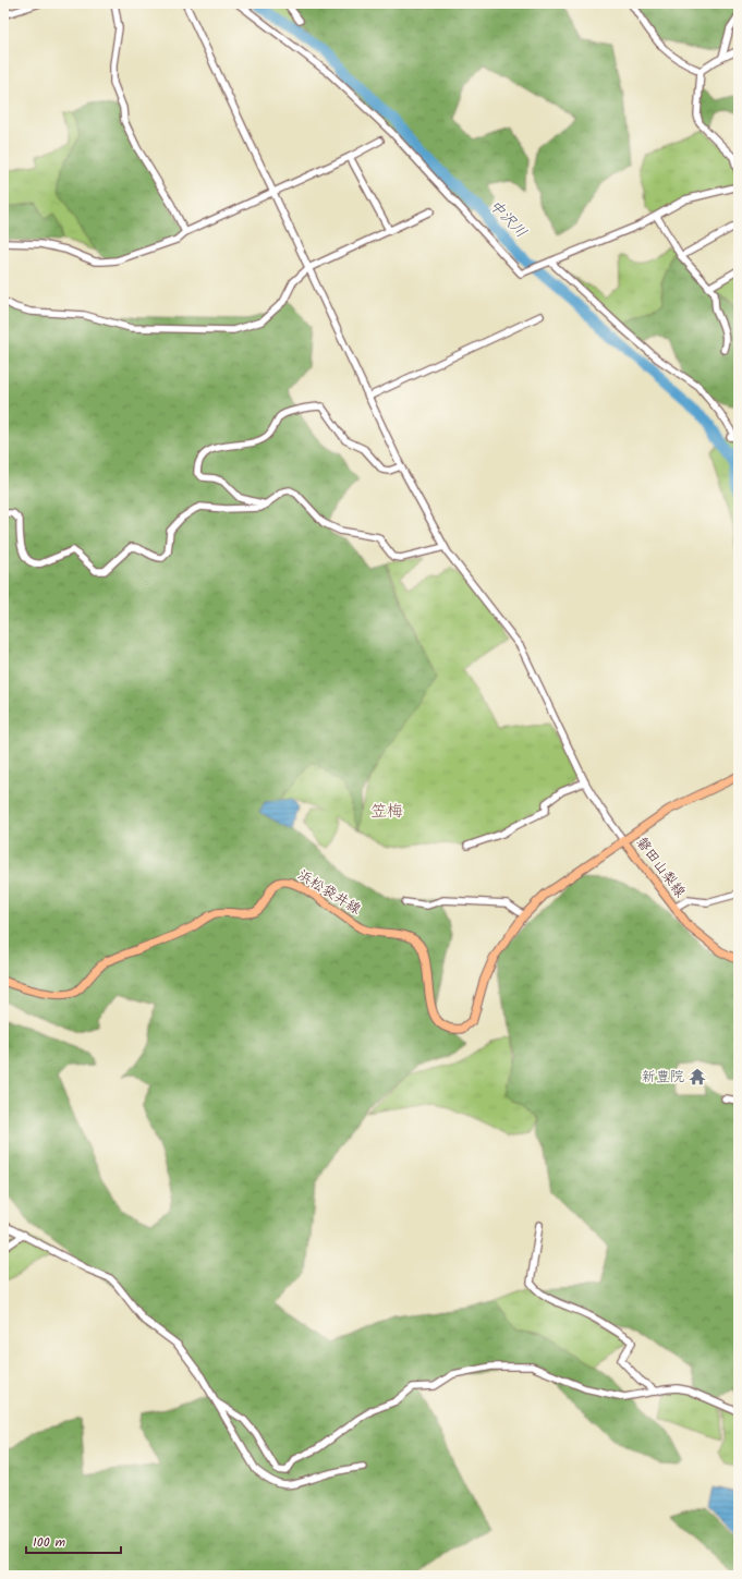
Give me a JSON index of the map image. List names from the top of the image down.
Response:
{
  "streets": {
    "main road": ["磐田山梨線", "浜松袋井線"]
  },
  "crossings": [
    ["磐田山梨線", "浜松袋井線"]
  ],
  "districts": ["笠梅"],
  "water": ["中沢川"],
  "places": {
    "temple": ["新豊院"]
  },
  "scale_bar": "100 m"
}
